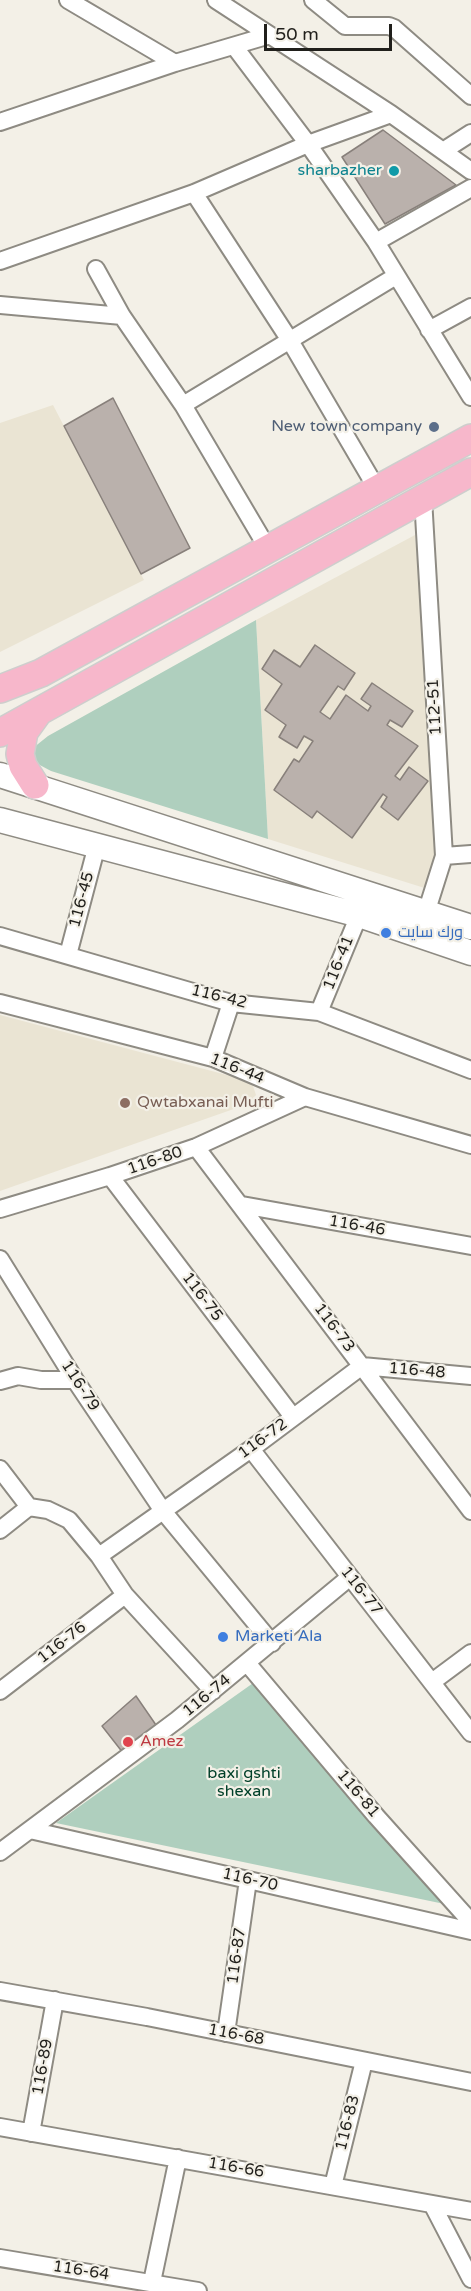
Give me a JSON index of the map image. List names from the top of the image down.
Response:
{
  "streets": {
    "street": [
      "112-51",
      "116-45",
      "116-41",
      "116-42",
      "116-44",
      "116-80",
      "116-46",
      "116-75",
      "116-73",
      "116-48",
      "116-79",
      "116-72",
      "116-77",
      "116-76",
      "116-74",
      "116-81",
      "116-70",
      "116-87",
      "116-68",
      "116-89",
      "116-83",
      "116-66",
      "116-64"
    ]
  },
  "crossings": [
    ["116-45", "116-42"],
    ["116-41", "116-42"],
    ["116-44", "116-80"],
    ["116-80", "116-75"],
    ["116-80", "116-73"],
    ["116-46", "116-73"],
    ["116-75", "116-72"],
    ["116-73", "116-48"],
    ["116-73", "116-72"],
    ["116-48", "116-72"],
    ["116-79", "116-72"],
    ["116-79", "116-74"],
    ["116-72", "116-77"],
    ["116-77", "116-74"],
    ["116-74", "116-81"],
    ["116-74", "116-70"],
    ["116-70", "116-87"],
    ["116-87", "116-68"],
    ["116-68", "116-89"],
    ["116-68", "116-83"],
    ["116-89", "116-66"],
    ["116-83", "116-66"]
  ],
  "parks": ["baxi gshti shexan"],
  "places": [
    "sharbazher",
    "New town company",
    "ورك سايت",
    "Qwtabxanai Mufti",
    "Marketi Ala",
    "Amez"
  ],
  "scale_bar": "50 m"
}
